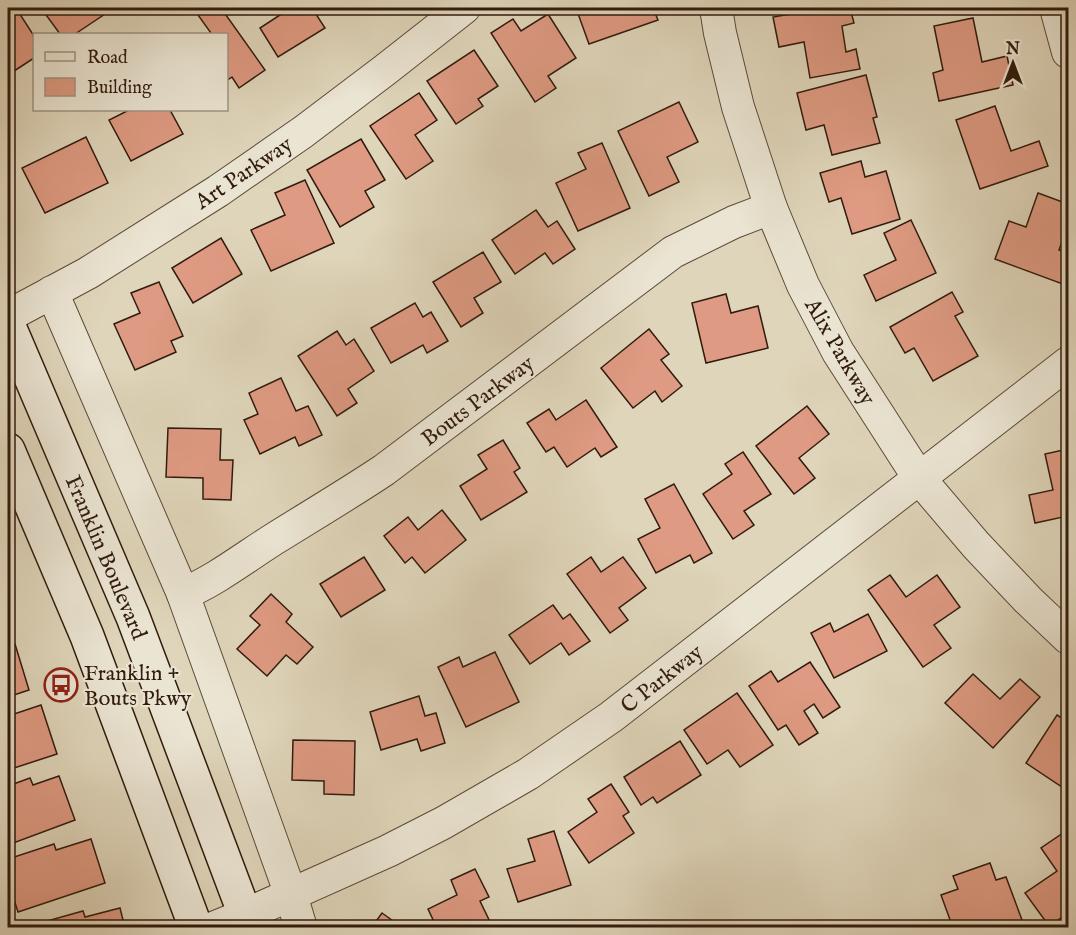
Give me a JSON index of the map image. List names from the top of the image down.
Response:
{
  "streets": {
    "main road": ["Franklin Boulevard"],
    "street": [
      "Art Parkway",
      "Alix Parkway",
      "Bouts Parkway",
      "C Parkway"
    ]
  },
  "crossings": [
    ["Alix Parkway", "Bouts Parkway"],
    ["Alix Parkway", "C Parkway"],
    ["Franklin Boulevard", "C Parkway"]
  ],
  "places": {
    "bus stop": ["Franklin + Bouts Pkwy"]
  },
  "legend": ["Road", "Building"],
  "north": "top"
}
